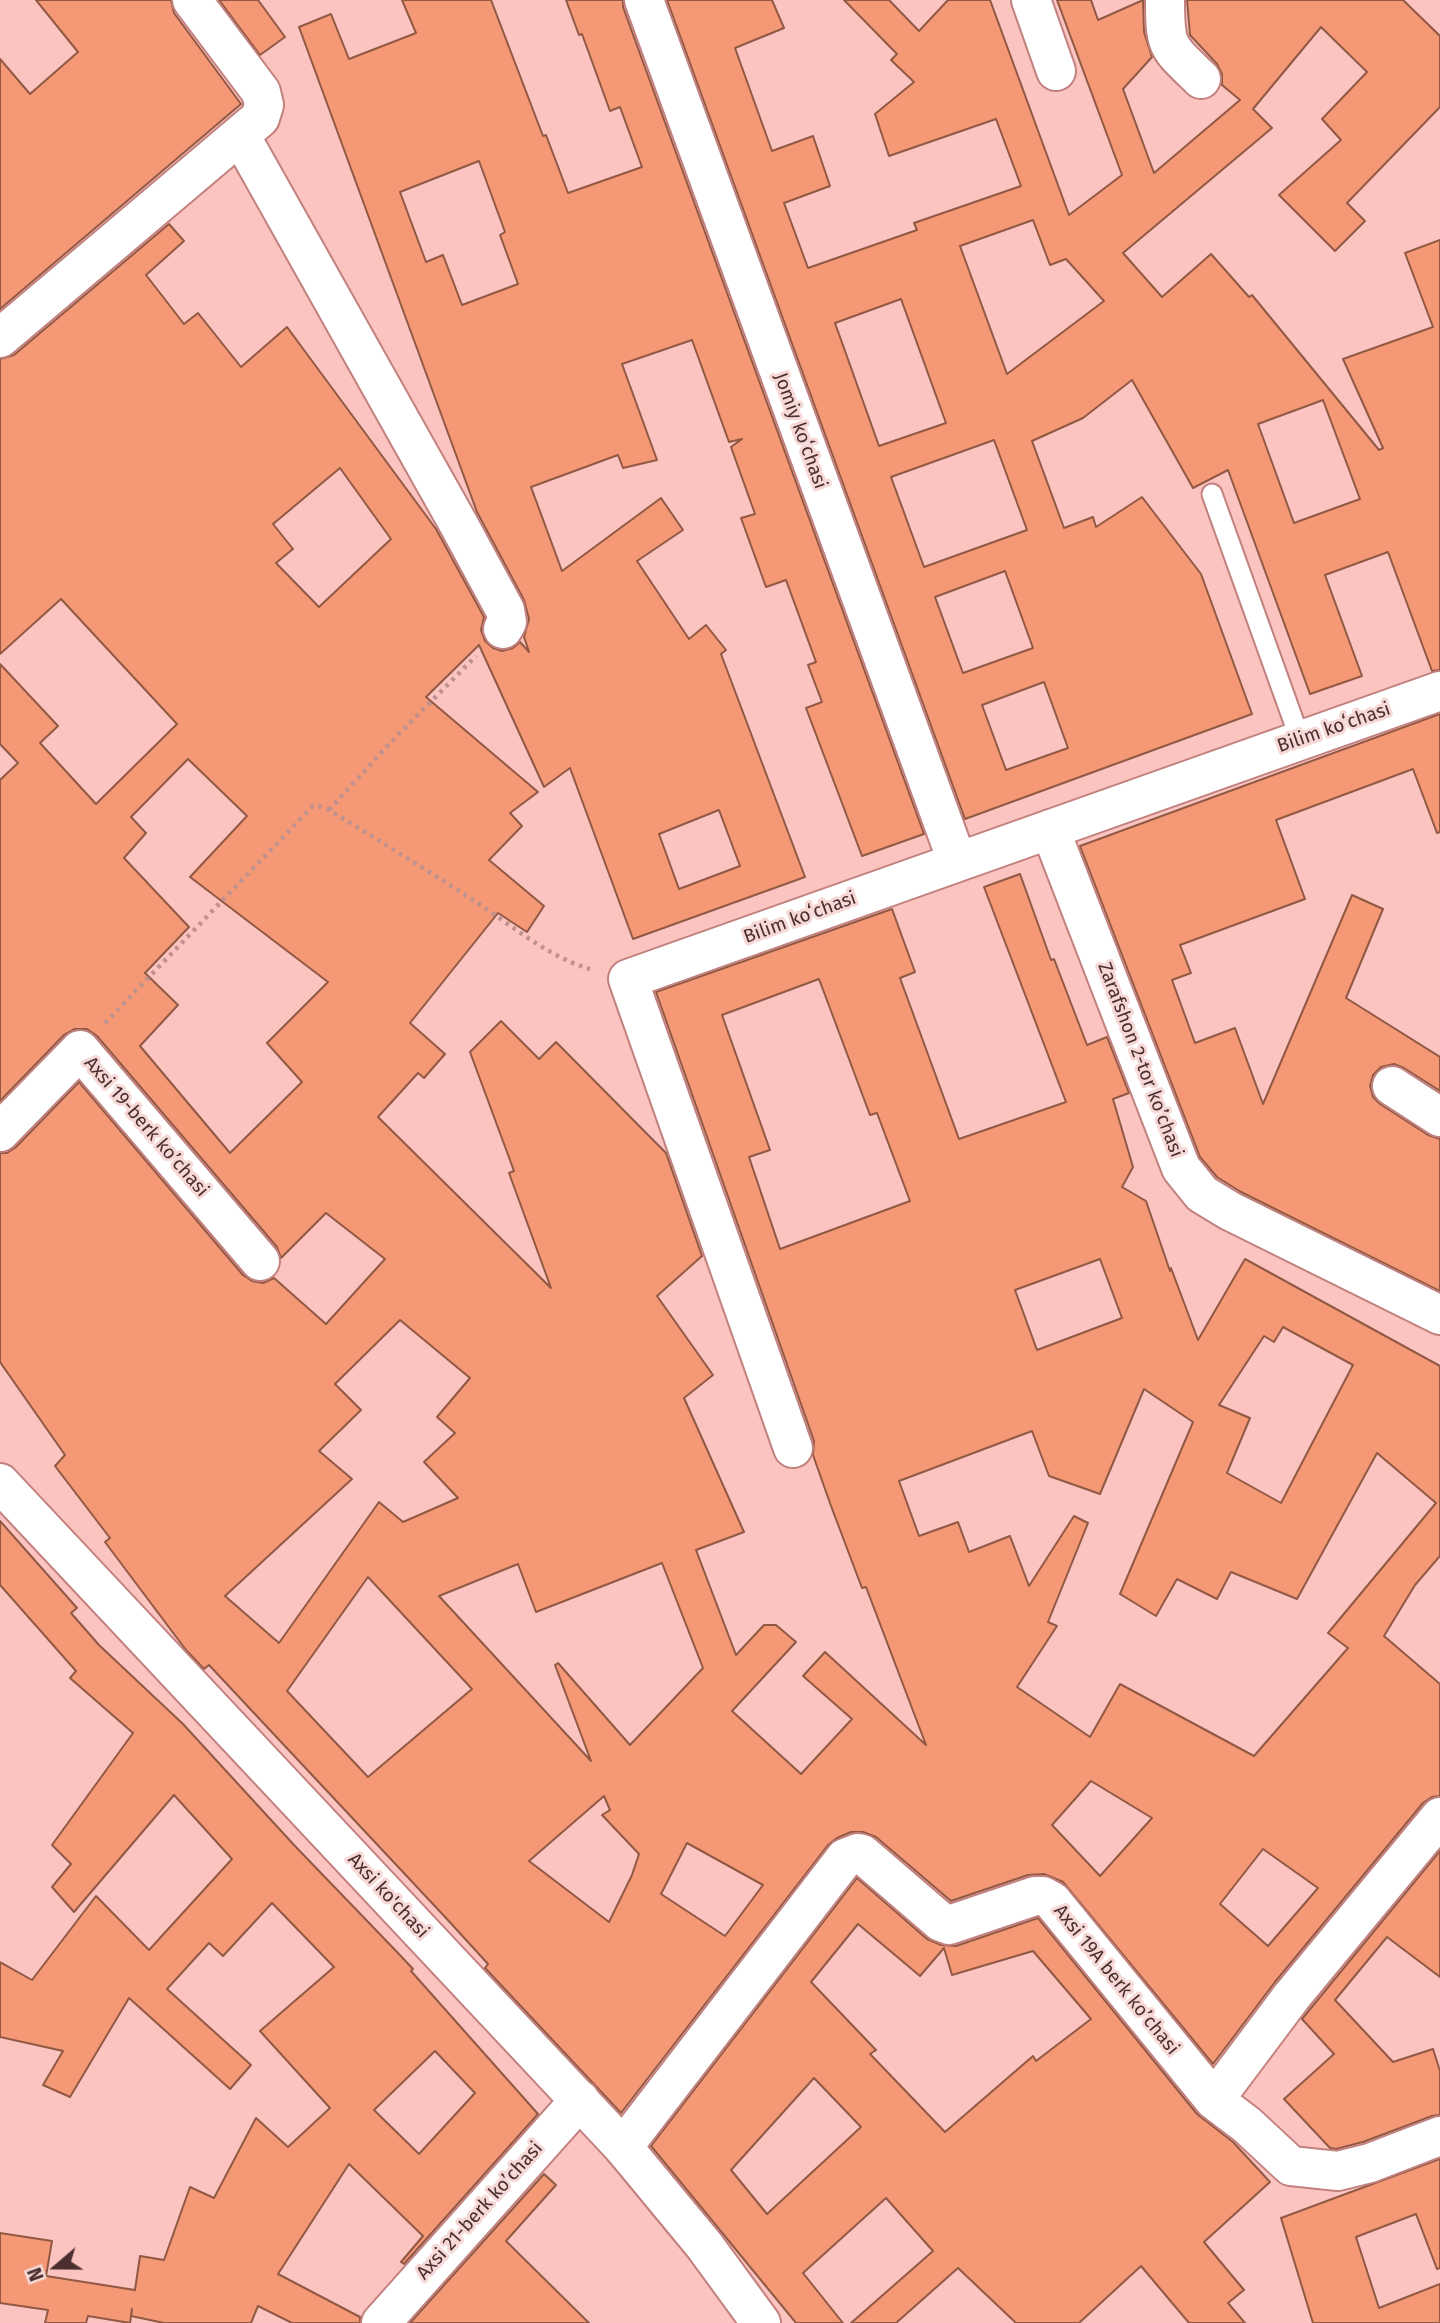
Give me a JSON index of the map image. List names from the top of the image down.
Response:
{
  "streets": {
    "street": [
      "Jomiy koʻchasi",
      "Bilim koʻchasi",
      "Zarafshon 2-tor koʼchasi",
      "Аxsi 19-berk koʼchasi",
      "Axsi ko'chasi",
      "Аxsi 19А berk koʼchasi",
      "Аxsi 21-berk koʼchasi"
    ]
  },
  "crossings": [
    ["Jomiy koʻchasi", "Bilim koʻchasi"],
    ["Bilim koʻchasi", "Zarafshon 2-tor koʼchasi"],
    ["Axsi ko'chasi", "Аxsi 19А berk koʼchasi"],
    ["Axsi ko'chasi", "Аxsi 21-berk koʼchasi"]
  ],
  "north": "left"
}
